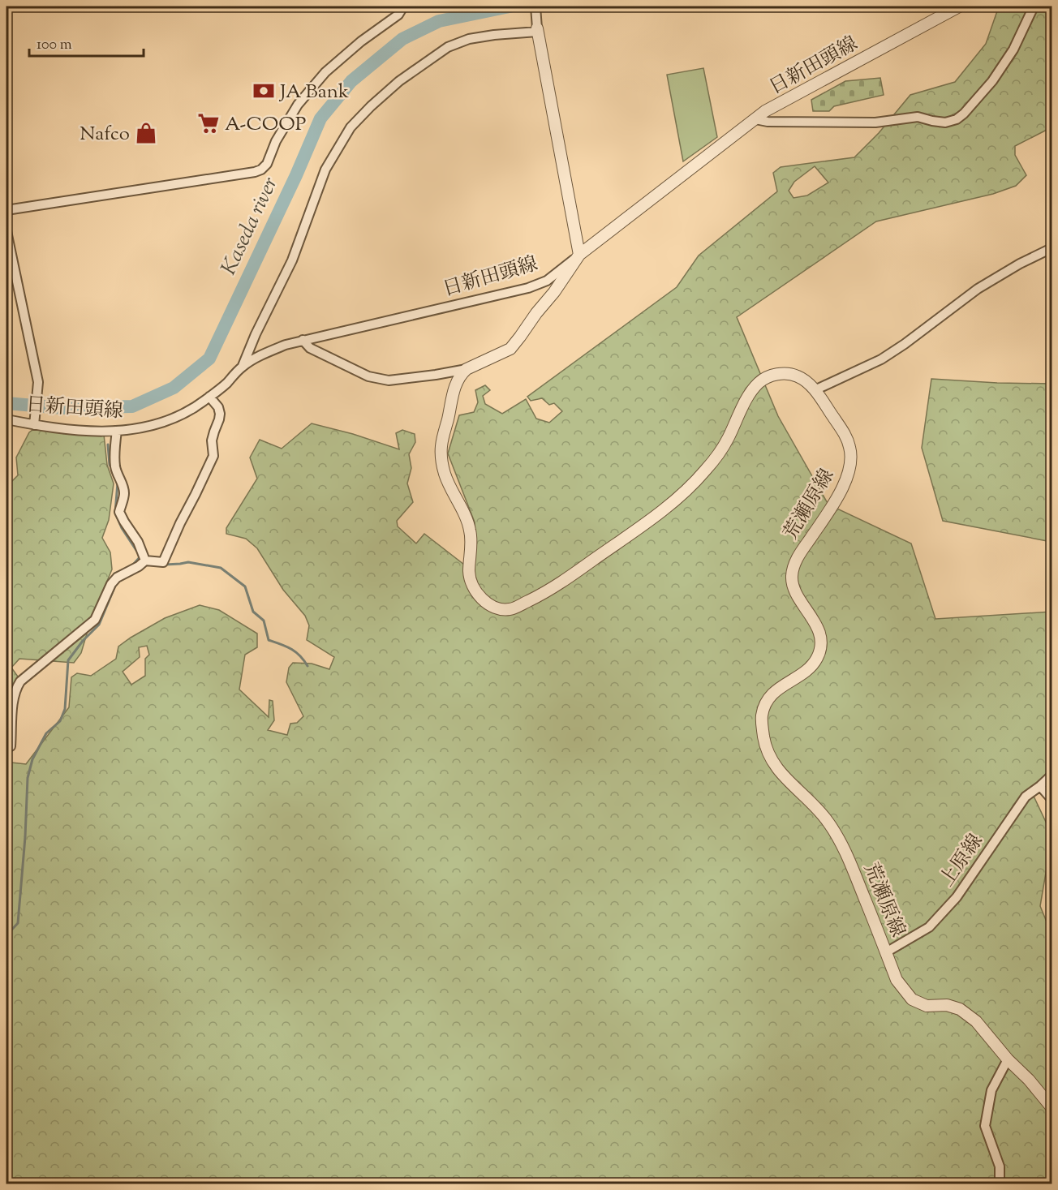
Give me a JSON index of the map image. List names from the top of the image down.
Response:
{
  "streets": {
    "street": ["日新田頭線", "荒瀬原線", "上原線"]
  },
  "crossings": [
    ["荒瀬原線", "上原線"]
  ],
  "water": ["Kaseda river"],
  "places": {
    "bank": ["JA Bank"],
    "supermarket": ["A-COOP"],
    "shop": ["Nafco"]
  },
  "scale_bar": "100 m"
}
